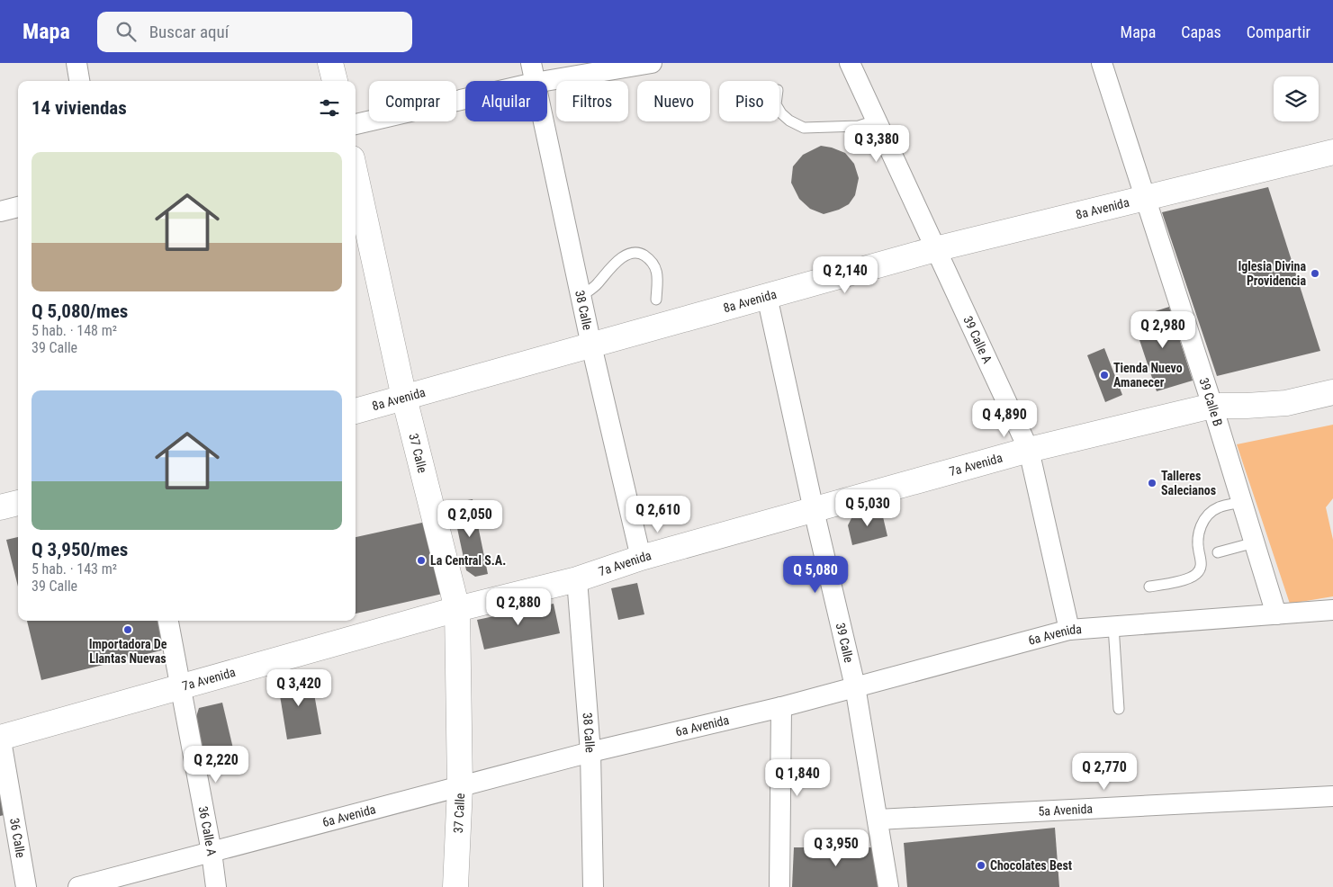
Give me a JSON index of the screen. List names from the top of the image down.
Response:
{
  "streets": {
    "main road": ["8a Avenida", "37 Calle", "7a Avenida"],
    "street": [
      "38 Calle",
      "39 Calle A",
      "39 Calle B",
      "6a Avenida",
      "39 Calle",
      "5a Avenida",
      "36 Calle A",
      "36 Calle"
    ]
  },
  "crossings": [
    ["8a Avenida", "38 Calle"],
    ["8a Avenida", "39 Calle A"],
    ["8a Avenida", "39 Calle B"],
    ["8a Avenida", "37 Calle"],
    ["8a Avenida", "39 Calle"],
    ["38 Calle", "7a Avenida"],
    ["38 Calle", "6a Avenida"],
    ["39 Calle A", "7a Avenida"],
    ["39 Calle A", "6a Avenida"],
    ["39 Calle B", "7a Avenida"],
    ["39 Calle B", "6a Avenida"],
    ["37 Calle", "7a Avenida"],
    ["37 Calle", "6a Avenida"],
    ["7a Avenida", "39 Calle"],
    ["7a Avenida", "36 Calle A"],
    ["7a Avenida", "36 Calle"],
    ["6a Avenida", "39 Calle"],
    ["6a Avenida", "36 Calle A"],
    ["39 Calle", "5a Avenida"]
  ],
  "places": [
    "Iglesia Divina Providencia",
    "Tienda Nuevo Amanecer",
    "Talleres Salecianos",
    "La Central S.A.",
    "Importadora De Llantas Nuevas",
    "Chocolates Best"
  ],
  "page": {
    "header": "Mapa",
    "search": "Buscar aquí",
    "nav": ["Mapa", "Capas", "Compartir"],
    "chip": [
      "Comprar",
      "Alquilar",
      "Filtros",
      "Nuevo",
      "Piso"
    ],
    "heading": "14 viviendas",
    "price": [
      "Q 3,380",
      "Q 2,140",
      "Q 2,980",
      "Q 4,890",
      "Q 5,030",
      "Q 2,610",
      "Q 2,050",
      "Q 5,080",
      "Q 2,880",
      "Q 3,420",
      "Q 2,220",
      "Q 2,770",
      "Q 1,840",
      "Q 3,950"
    ],
    "list": [
      {
        "name": "Q 5,080/mes",
        "note": "5 hab. · 148 m² · 39 Calle"
      },
      {
        "name": "Q 3,950/mes",
        "note": "5 hab. · 143 m² · 39 Calle"
      }
    ]
  }
}
